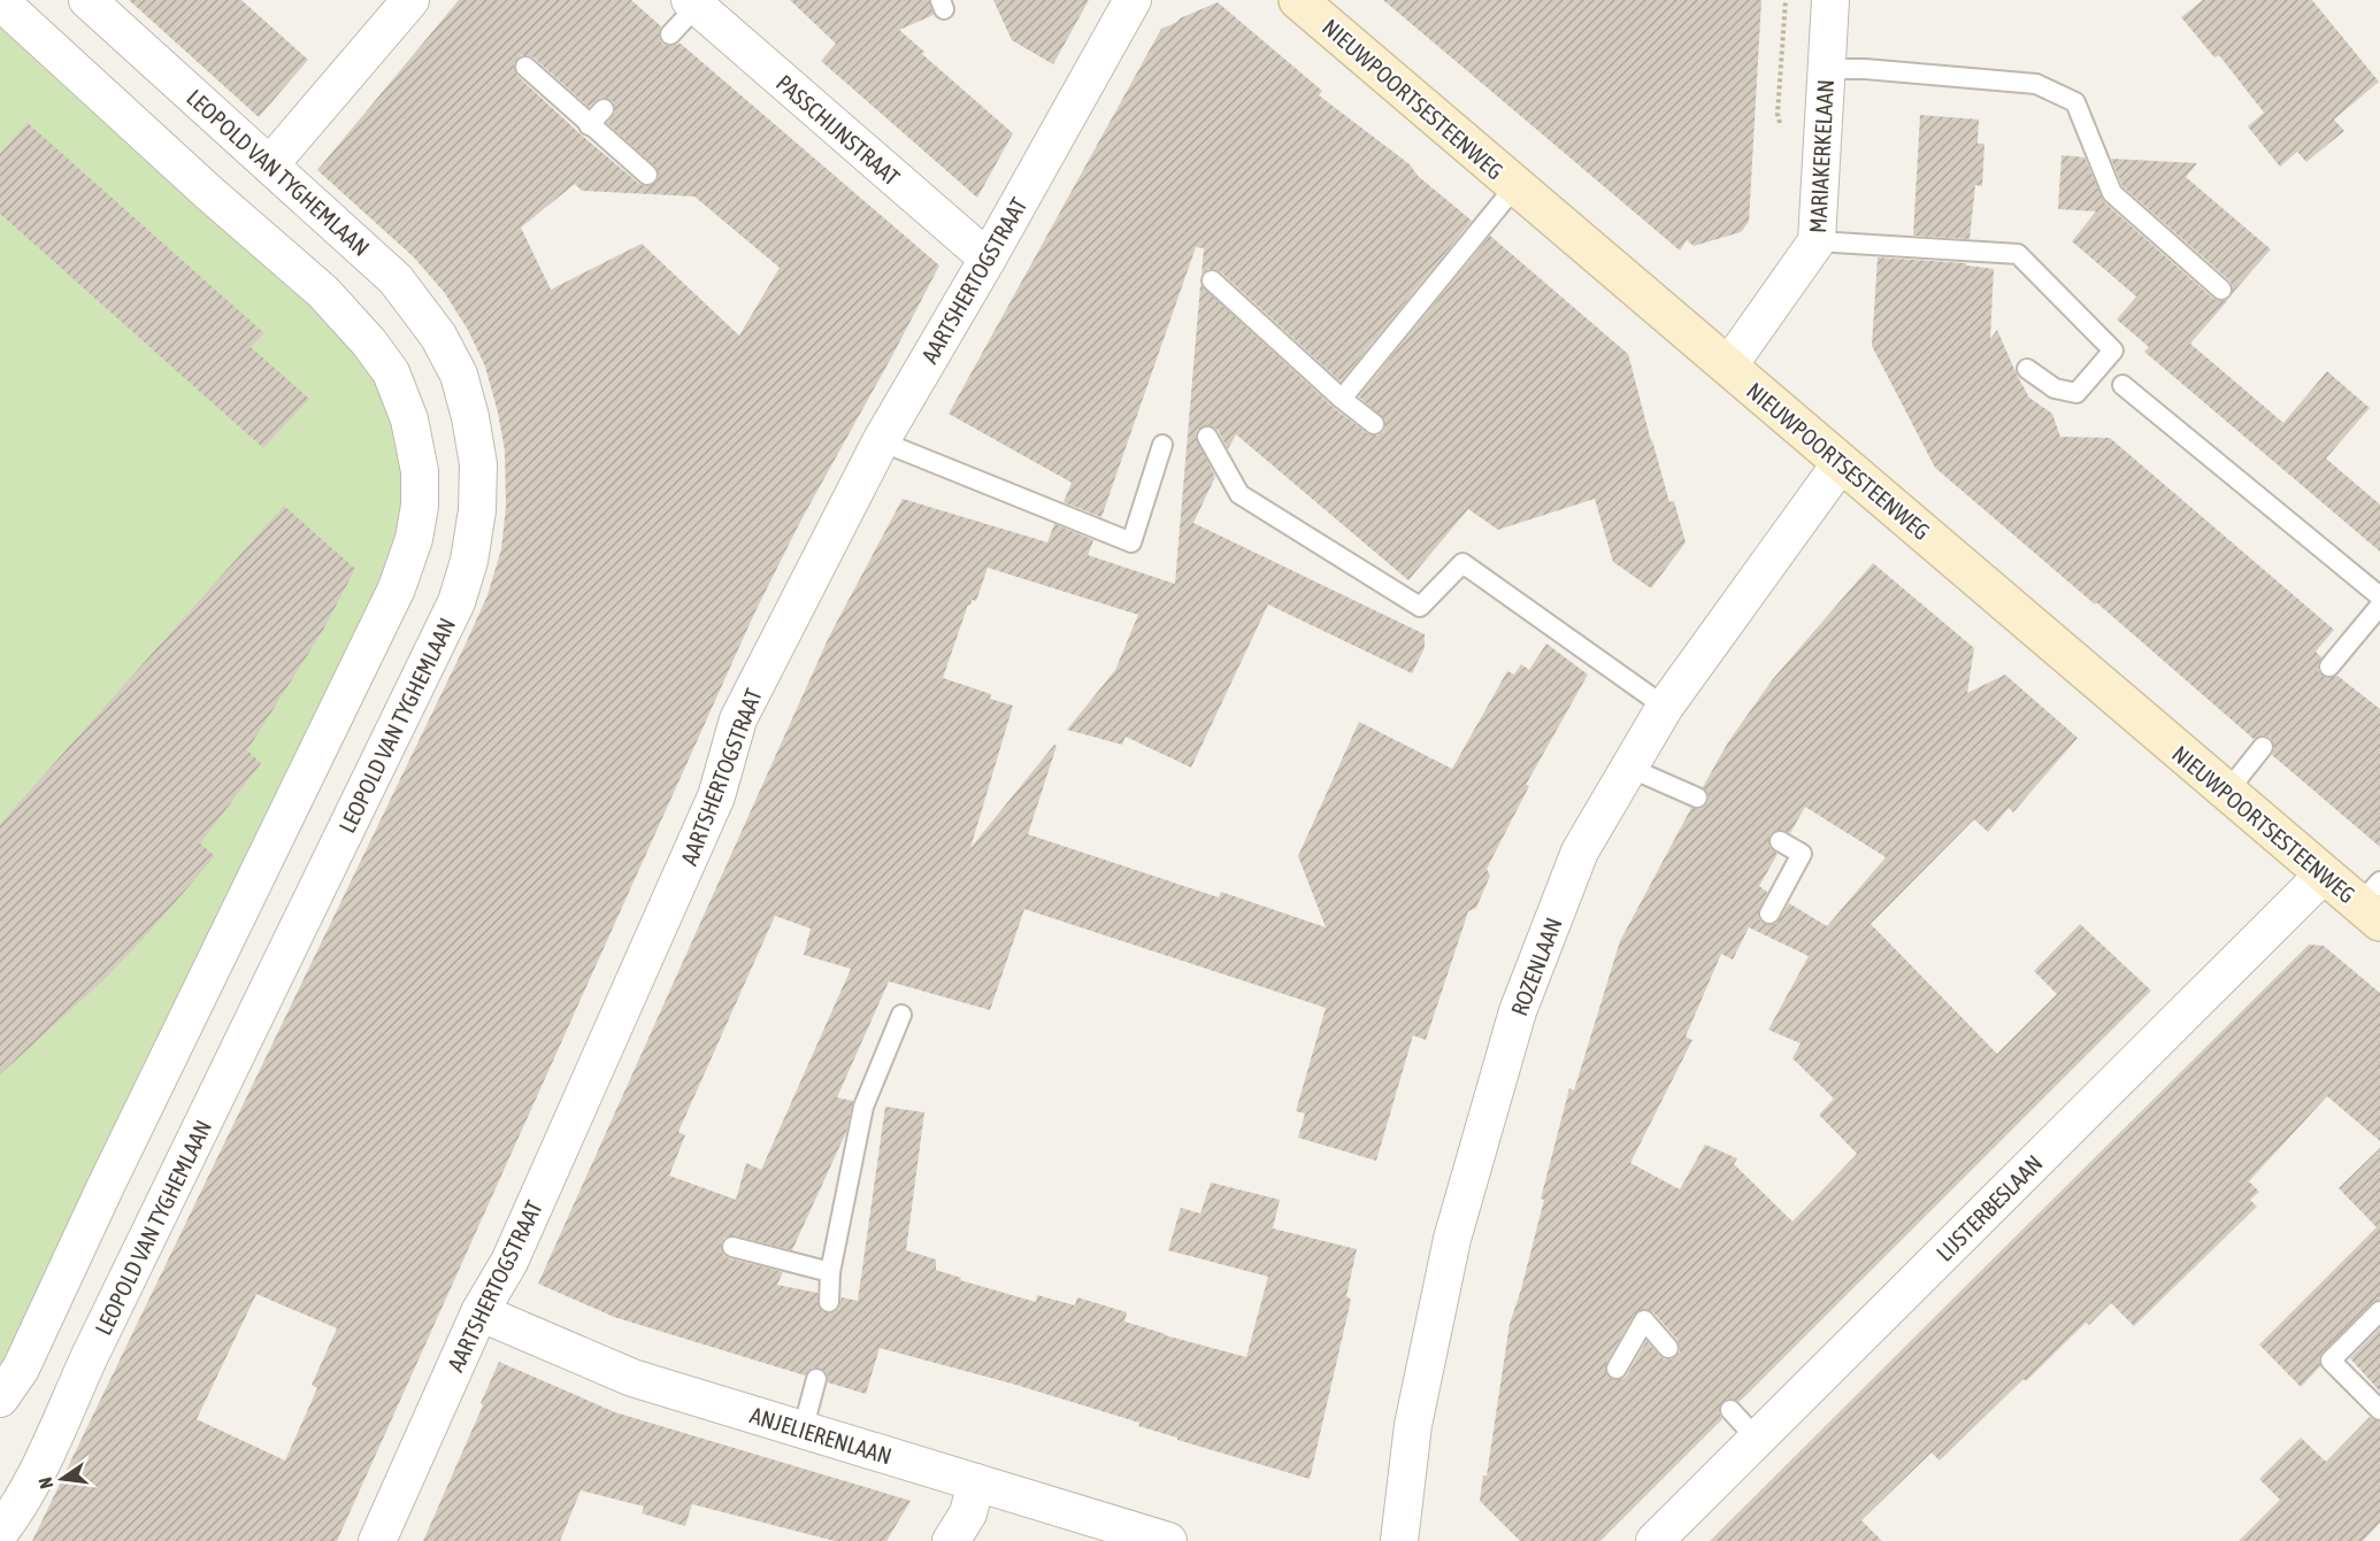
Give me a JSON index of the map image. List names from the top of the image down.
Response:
{
  "streets": {
    "main road": ["NIEUWPOORTSESTEENWEG"],
    "street": [
      "PASSCHIJNSTRAAT",
      "MARIAKERKELAAN",
      "LEOPOLD VAN TYGHEMLAAN",
      "AARTSHERTOGSTRAAT",
      "ROZENLAAN",
      "LIJSTERBESLAAN",
      "ANJELIERENLAAN"
    ]
  },
  "crossings": [
    ["NIEUWPOORTSESTEENWEG", "MARIAKERKELAAN"],
    ["NIEUWPOORTSESTEENWEG", "ROZENLAAN"],
    ["NIEUWPOORTSESTEENWEG", "LIJSTERBESLAAN"],
    ["PASSCHIJNSTRAAT", "AARTSHERTOGSTRAAT"],
    ["AARTSHERTOGSTRAAT", "ANJELIERENLAAN"]
  ],
  "north": "left"
}
